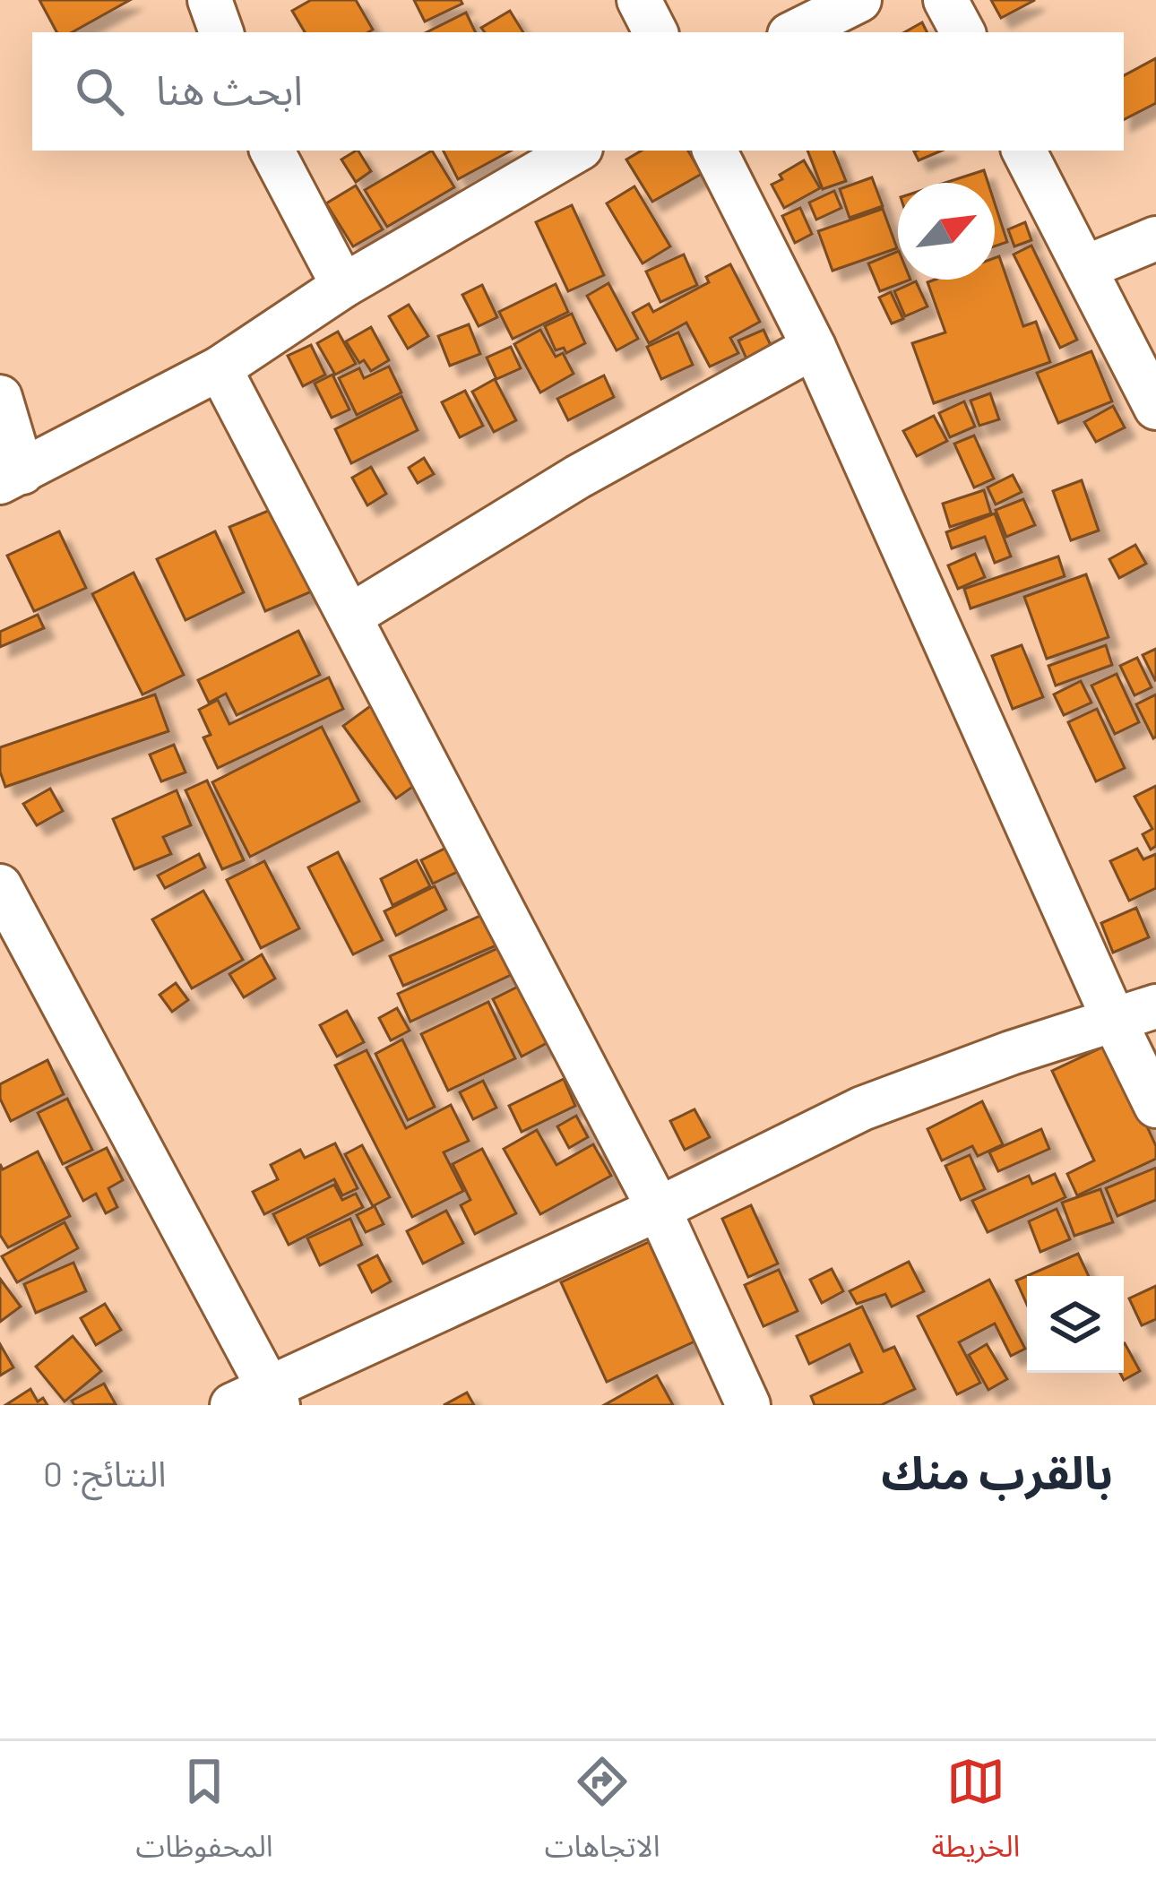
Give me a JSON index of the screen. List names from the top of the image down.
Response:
{
  "north": "top right",
  "page": {
    "search": "ابحث هنا",
    "heading": ["بالقرب منك", "النتائج: 0"],
    "nav": ["الخريطة", "الاتجاهات", "المحفوظات"]
  }
}
